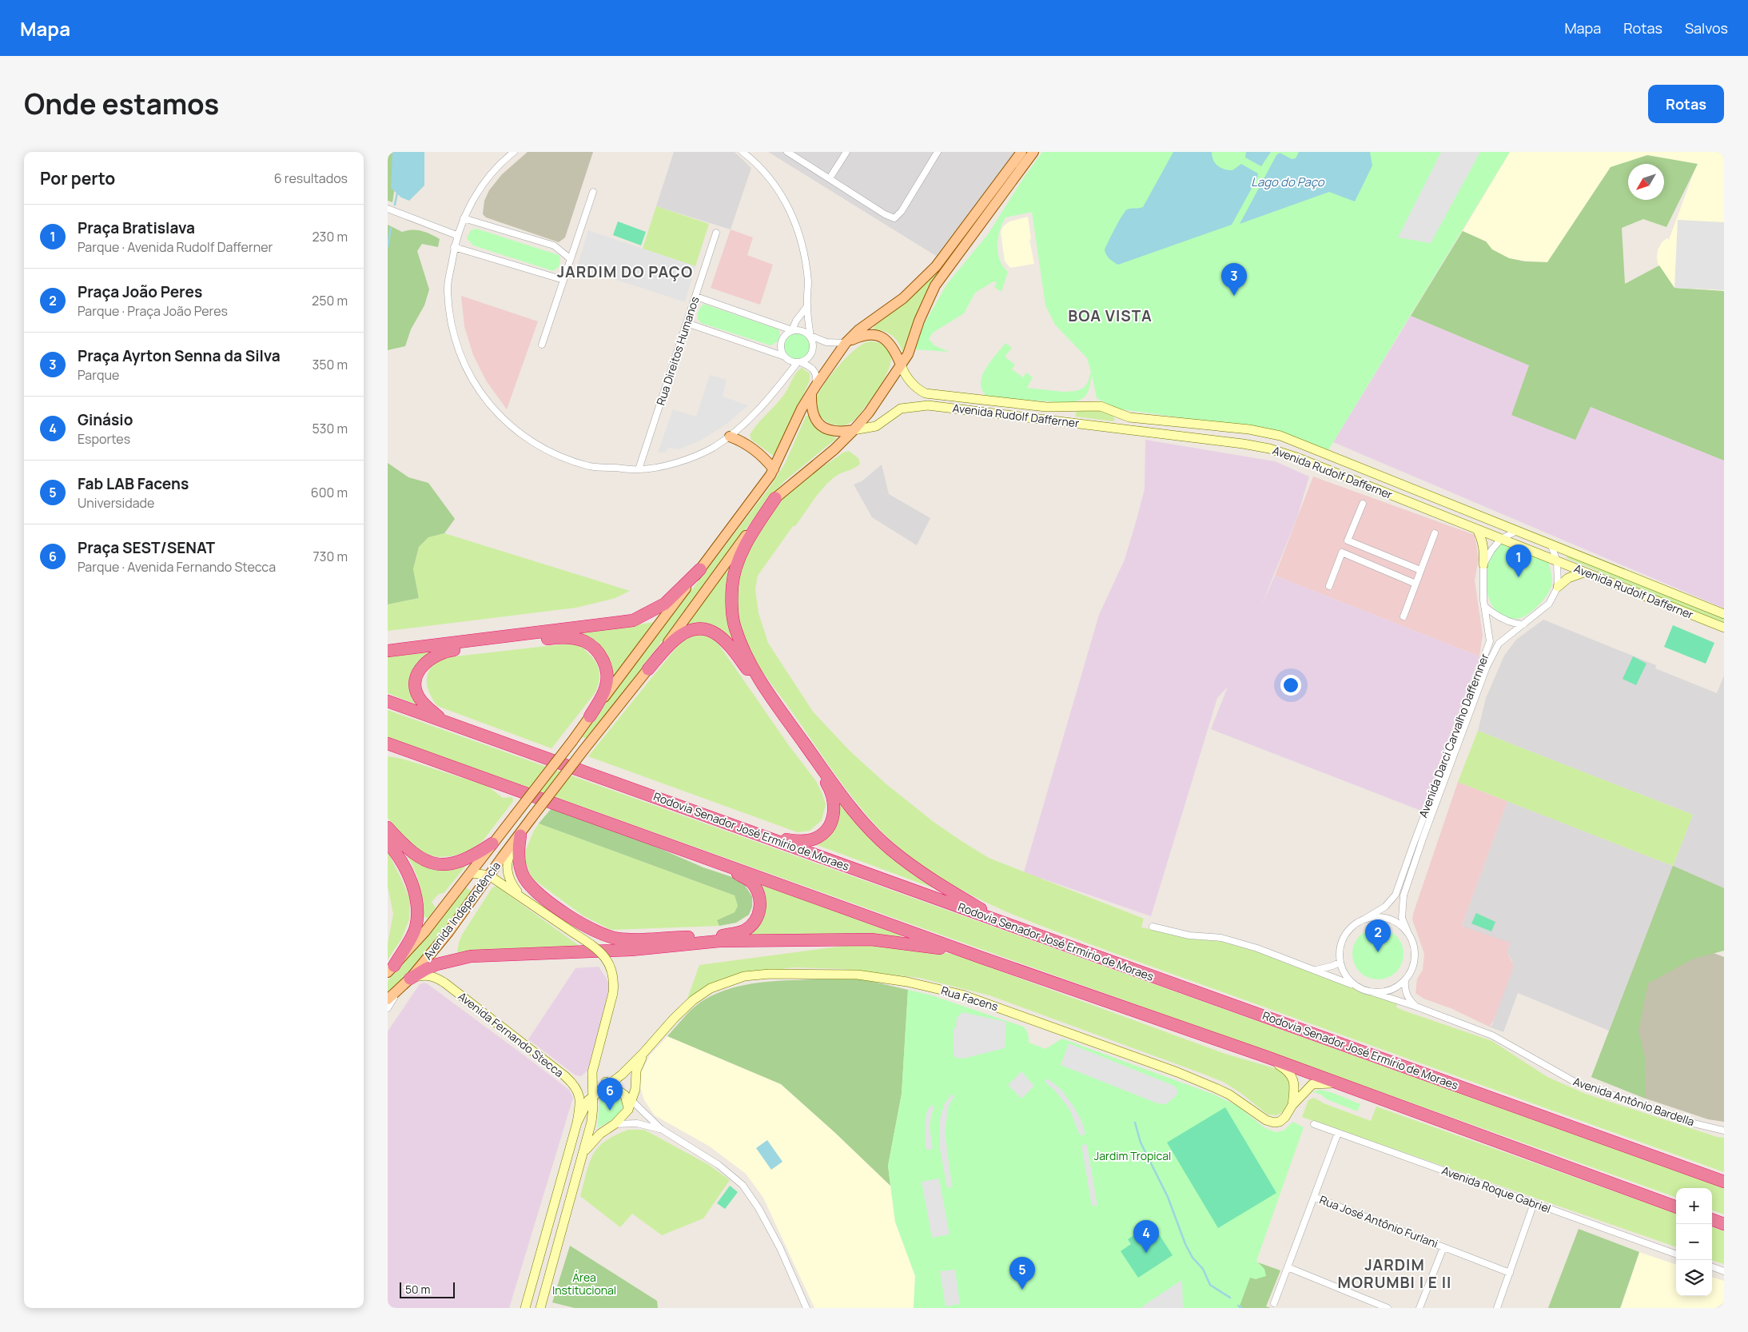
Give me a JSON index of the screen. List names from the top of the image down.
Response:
{
  "streets": {
    "highway": ["Rodovia Senador José Ermírio de Moraes"],
    "main road": [
      "Avenida Rudolf Dafferner",
      "Avenida Independência",
      "Rua Facens",
      "Avenida Fernando Stecca"
    ],
    "street": [
      "Rua Direitos Humanos",
      "Avenida Darci Carvalho Daffernner",
      "Avenida Antônio Bardella",
      "Avenida Roque Gabriel",
      "Rua José Antônio Furlani"
    ]
  },
  "crossings": [
    ["Avenida Rudolf Dafferner", "Avenida Darci Carvalho Daffernner"],
    ["Avenida Rudolf Dafferner", "Avenida Independência"],
    ["Avenida Darci Carvalho Daffernner", "Avenida Antônio Bardella"],
    ["Avenida Independência", "Avenida Fernando Stecca"],
    ["Rua Facens", "Avenida Fernando Stecca"]
  ],
  "districts": ["JARDIM DO PAÇO", "BOA VISTA", "JARDIM MORUMBI I E II"],
  "water": ["Lago do Paço"],
  "parks": ["Jardim Tropical", "Área Institucional"],
  "scale_bar": "50 m",
  "north": "bottom left",
  "page": {
    "header": "Mapa",
    "nav": ["Mapa", "Rotas", "Salvos"],
    "title": "Onde estamos",
    "buttons": "Rotas",
    "heading": ["Por perto", "6 resultados"],
    "list": [
      {
        "mark": "1",
        "name": "Praça Bratislava",
        "note": "Parque · Avenida Rudolf Dafferner",
        "value": "230 m"
      },
      {
        "mark": "2",
        "name": "Praça João Peres",
        "note": "Parque · Praça João Peres",
        "value": "250 m"
      },
      {
        "mark": "3",
        "name": "Praça Ayrton Senna da Silva",
        "note": "Parque",
        "value": "350 m"
      },
      {
        "mark": "4",
        "name": "Ginásio",
        "note": "Esportes",
        "value": "530 m"
      },
      {
        "mark": "5",
        "name": "Fab LAB Facens",
        "note": "Universidade",
        "value": "600 m"
      },
      {
        "mark": "6",
        "name": "Praça SEST/SENAT",
        "note": "Parque · Avenida Fernando Stecca",
        "value": "730 m"
      }
    ],
    "pins": [
      "3",
      "1",
      "2",
      "6",
      "4",
      "5"
    ],
    "map_buttons": ["+", "−"],
    "scale": "50 m"
  }
}
